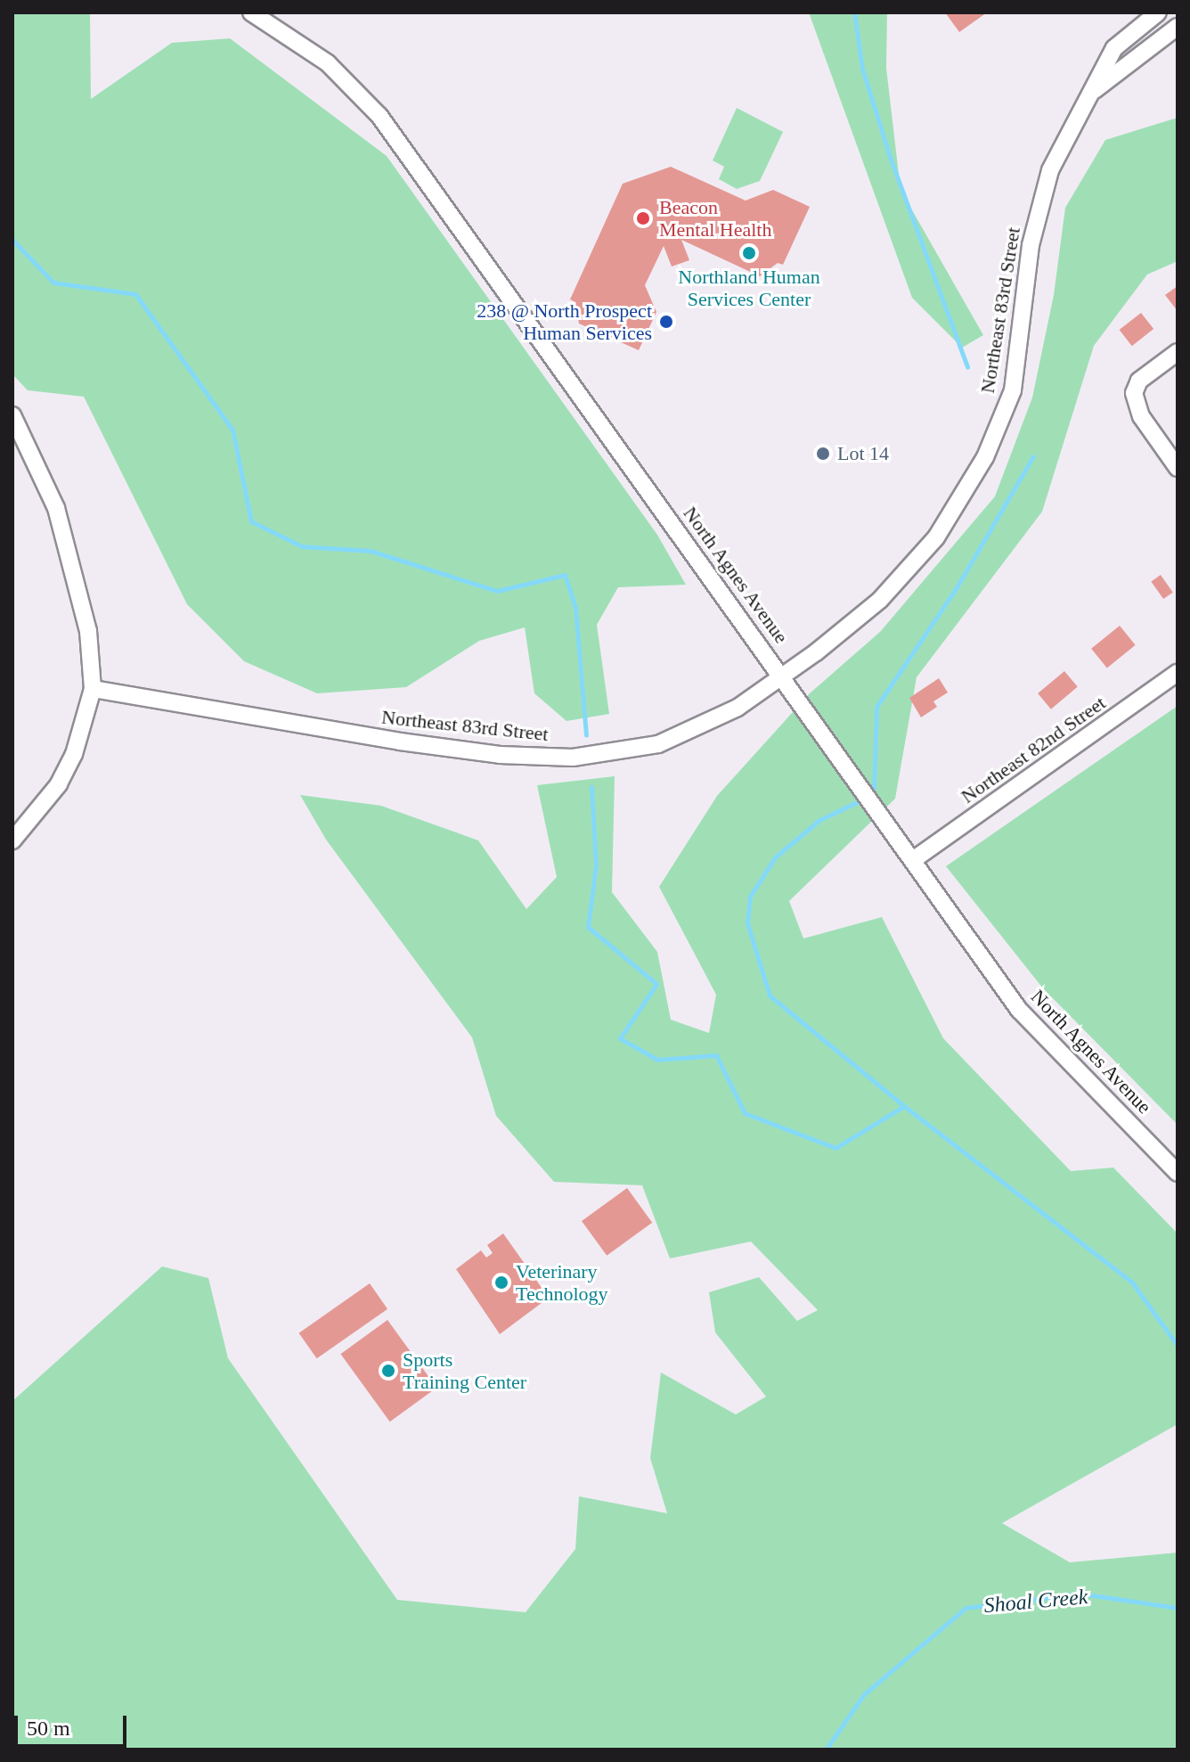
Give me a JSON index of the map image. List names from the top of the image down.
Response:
{
  "streets": {
    "street": ["Northeast 83rd Street", "North Agnes Avenue", "Northeast 82nd Street"]
  },
  "crossings": [
    ["Northeast 83rd Street", "North Agnes Avenue"],
    ["North Agnes Avenue", "Northeast 82nd Street"]
  ],
  "water": ["Shoal Creek"],
  "places": [
    "Beacon Mental Health",
    "Northland Human Services Center",
    "238 @ North Prospect Human Services",
    "Lot 14",
    "Veterinary Technology",
    "Sports Training Center"
  ],
  "scale_bar": "50 m"
}
